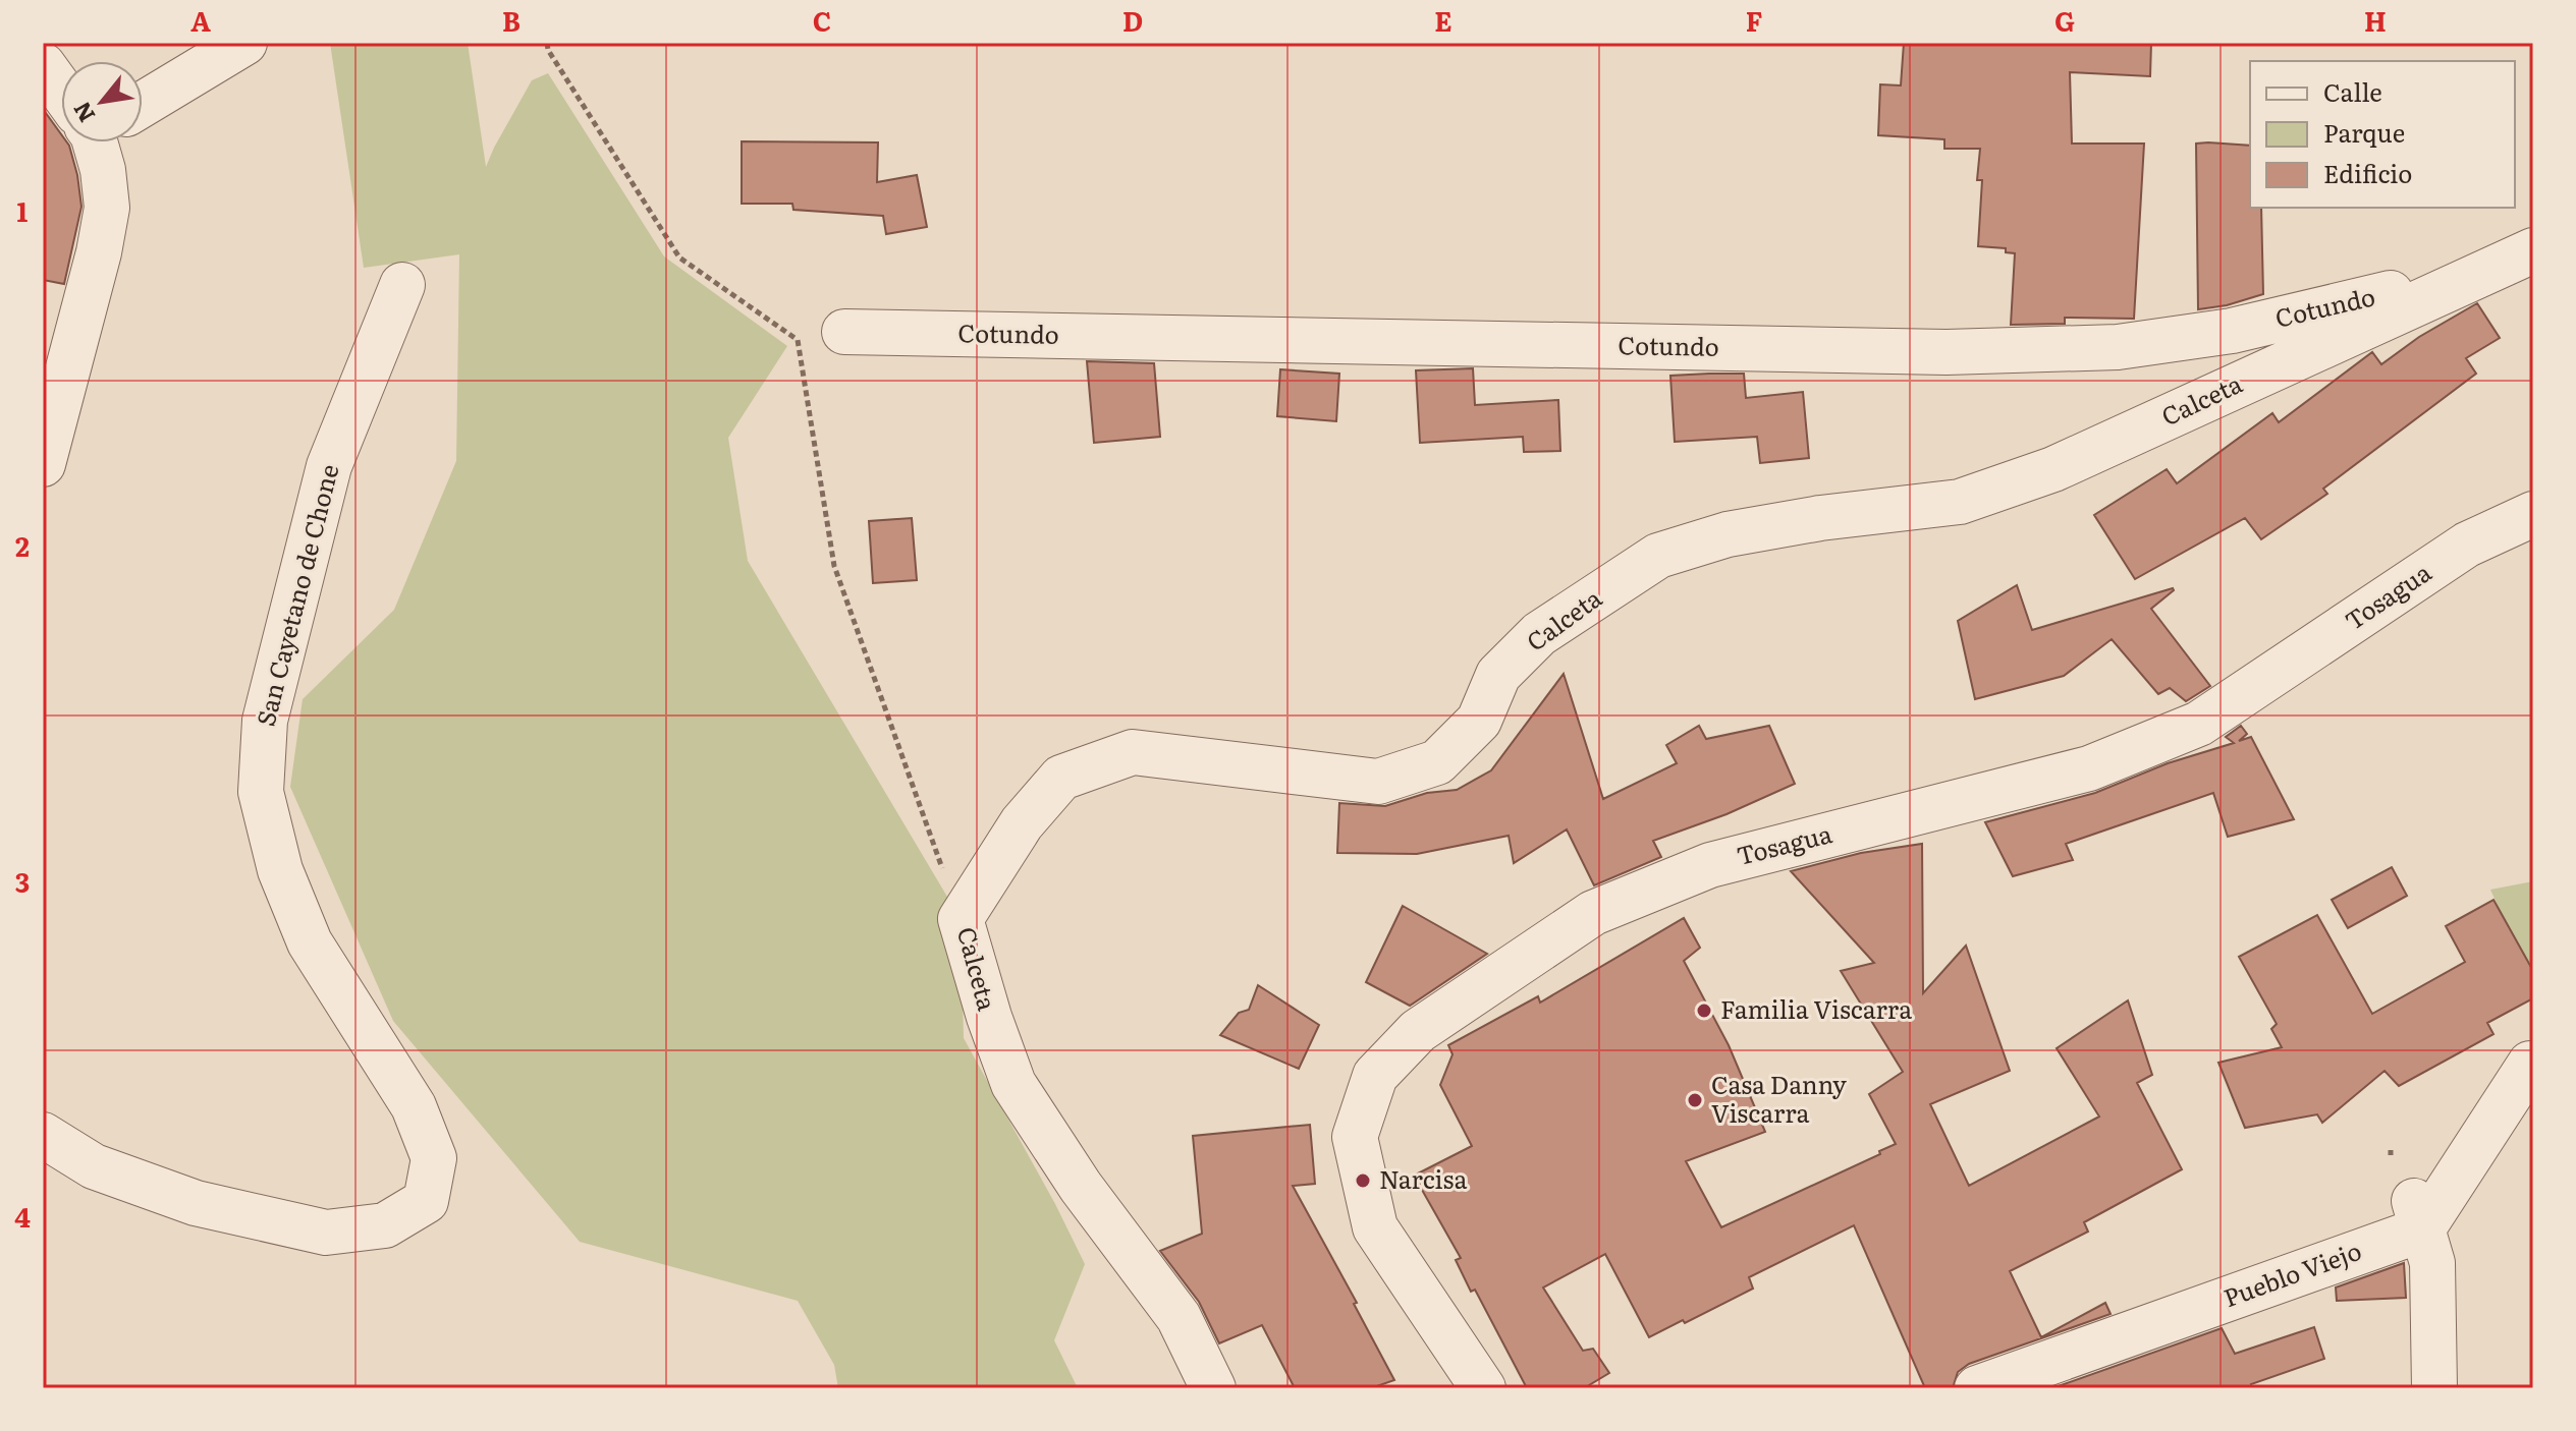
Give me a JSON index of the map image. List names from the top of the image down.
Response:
{
  "streets": {
    "street": [
      "Cotundo",
      "Calceta",
      "San Cayetano de Chone",
      "Tosagua",
      "Pueblo Viejo"
    ]
  },
  "crossings": [
    ["Cotundo", "Calceta"]
  ],
  "places": ["Familia Viscarra", "Casa Danny Viscarra", "Narcisa"],
  "legend": ["Calle", "Parque", "Edificio"],
  "north": "bottom left",
  "grid": {
    "columns": [
      "A",
      "B",
      "C",
      "D",
      "E",
      "F",
      "G",
      "H"
    ],
    "rows": [
      "1",
      "2",
      "3",
      "4"
    ]
  }
}
